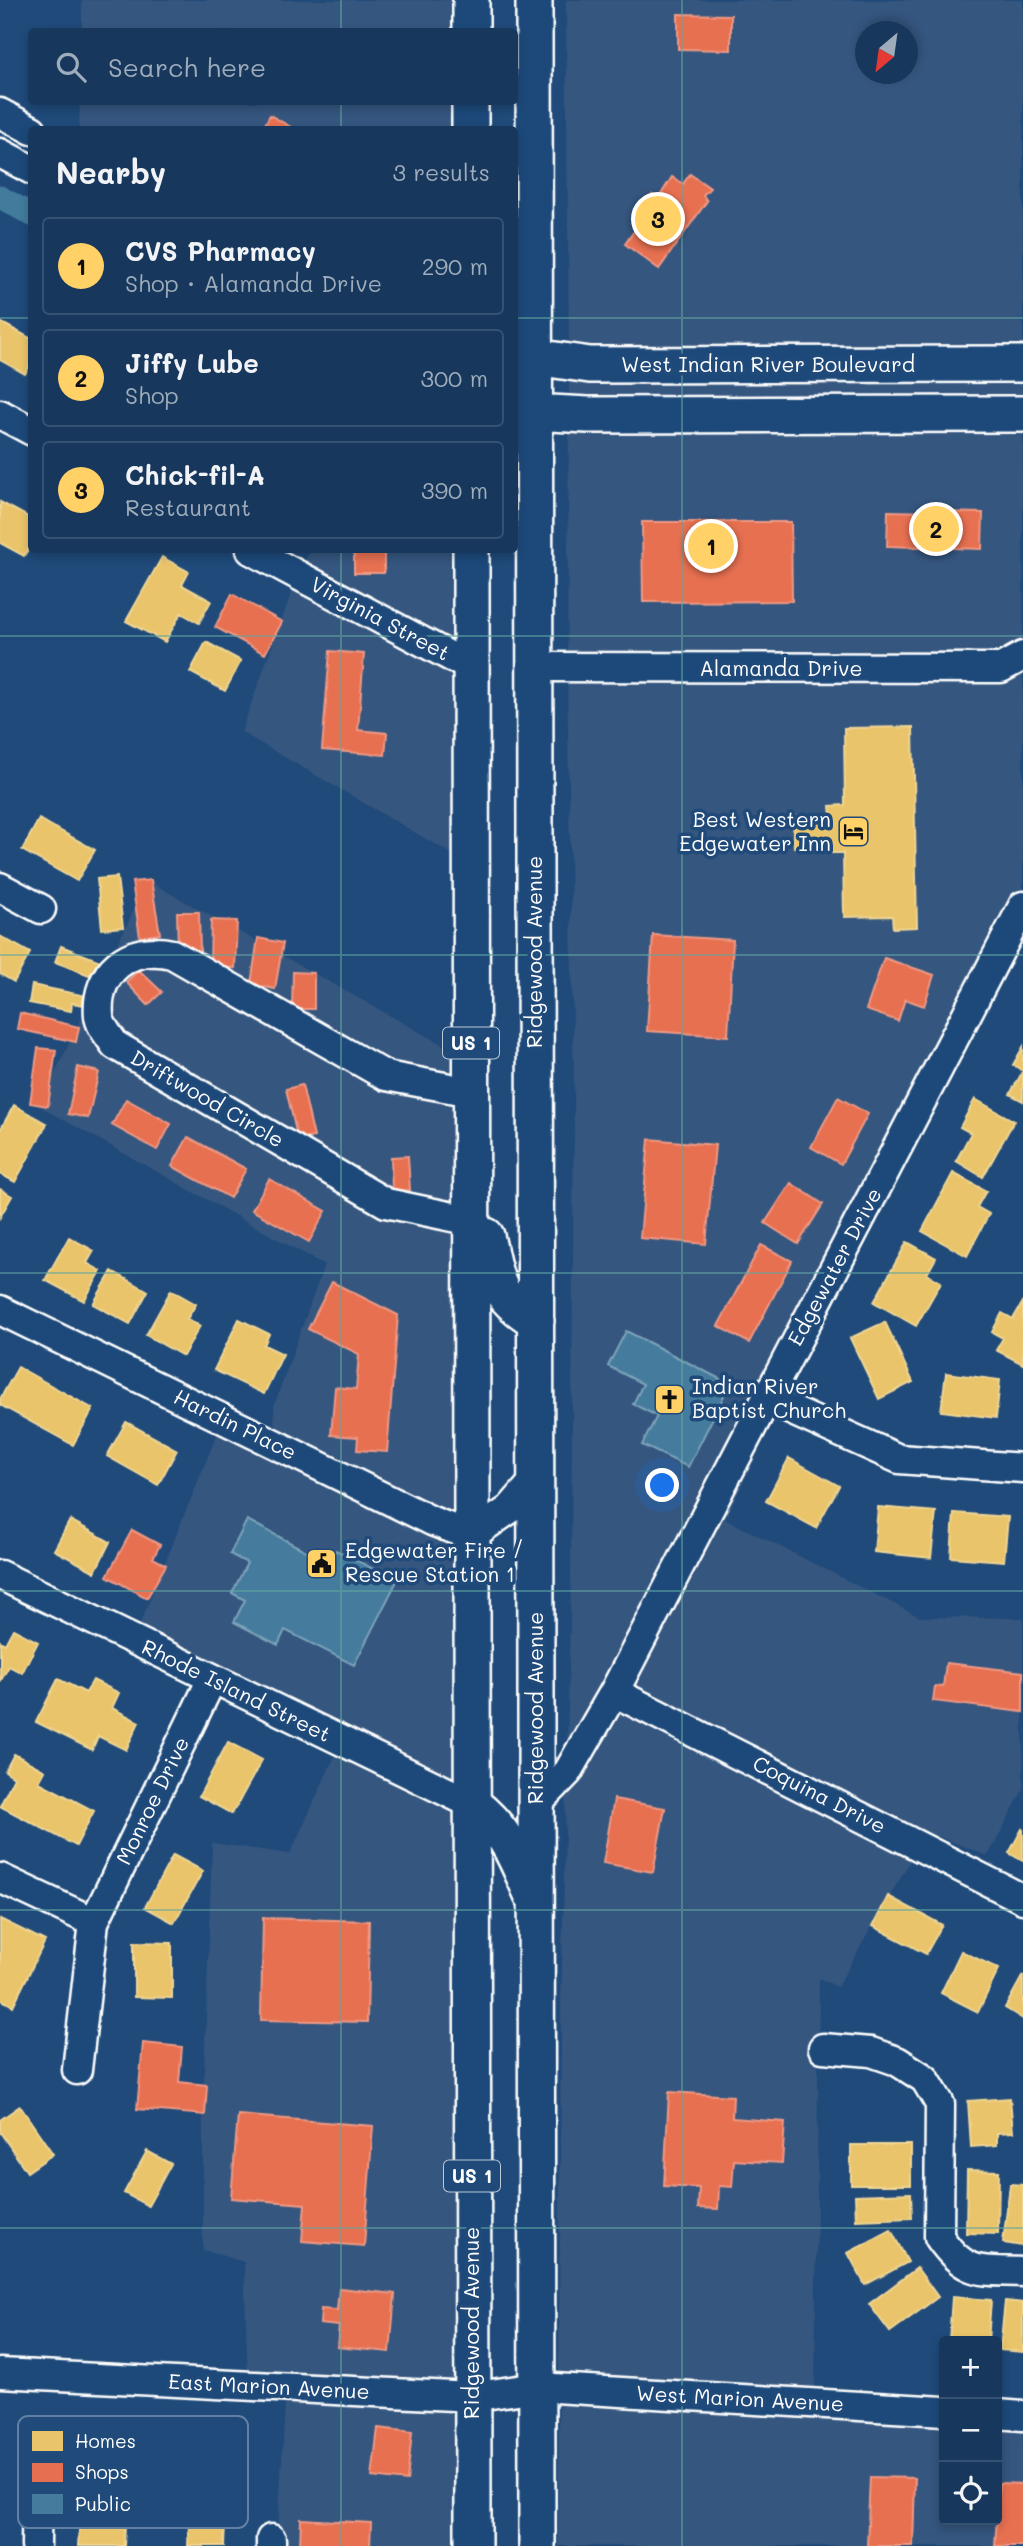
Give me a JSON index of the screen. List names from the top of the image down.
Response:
{
  "streets": {
    "main road": ["West Indian River Boulevard", "Ridgewood Avenue", "US 1"],
    "street": [
      "Virginia Street",
      "Alamanda Drive",
      "Driftwood Circle",
      "Edgewater Drive",
      "Hardin Place",
      "Rhode Island Street",
      "Coquina Drive",
      "Monroe Drive",
      "East Marion Avenue",
      "West Marion Avenue"
    ]
  },
  "crossings": [
    ["West Indian River Boulevard", "Ridgewood Avenue"],
    ["Virginia Street", "Ridgewood Avenue"],
    ["Alamanda Drive", "Ridgewood Avenue"],
    ["Ridgewood Avenue", "Driftwood Circle"],
    ["Ridgewood Avenue", "Edgewater Drive"],
    ["Ridgewood Avenue", "Hardin Place"],
    ["Ridgewood Avenue", "Rhode Island Street"],
    ["Ridgewood Avenue", "East Marion Avenue"],
    ["Ridgewood Avenue", "West Marion Avenue"],
    ["Edgewater Drive", "Coquina Drive"],
    ["Rhode Island Street", "Monroe Drive"],
    ["East Marion Avenue", "West Marion Avenue"]
  ],
  "places": {
    "hotel": ["Best Western Edgewater Inn"],
    "church": ["Indian River Baptist Church"],
    "public building": ["Edgewater Fire / Rescue Station 1"]
  },
  "legend": ["Homes", "Shops", "Public"],
  "north": "bottom left",
  "page": {
    "search": "Search here",
    "heading": ["Nearby", "3 results"],
    "pins": ["3", "2", "1"],
    "list": [
      {
        "mark": "1",
        "name": "CVS Pharmacy",
        "note": "Shop · Alamanda Drive",
        "value": "290 m"
      },
      {
        "mark": "2",
        "name": "Jiffy Lube",
        "note": "Shop",
        "value": "300 m"
      },
      {
        "mark": "3",
        "name": "Chick-fil-A",
        "note": "Restaurant",
        "value": "390 m"
      }
    ],
    "map_buttons": ["+", "−"]
  }
}
